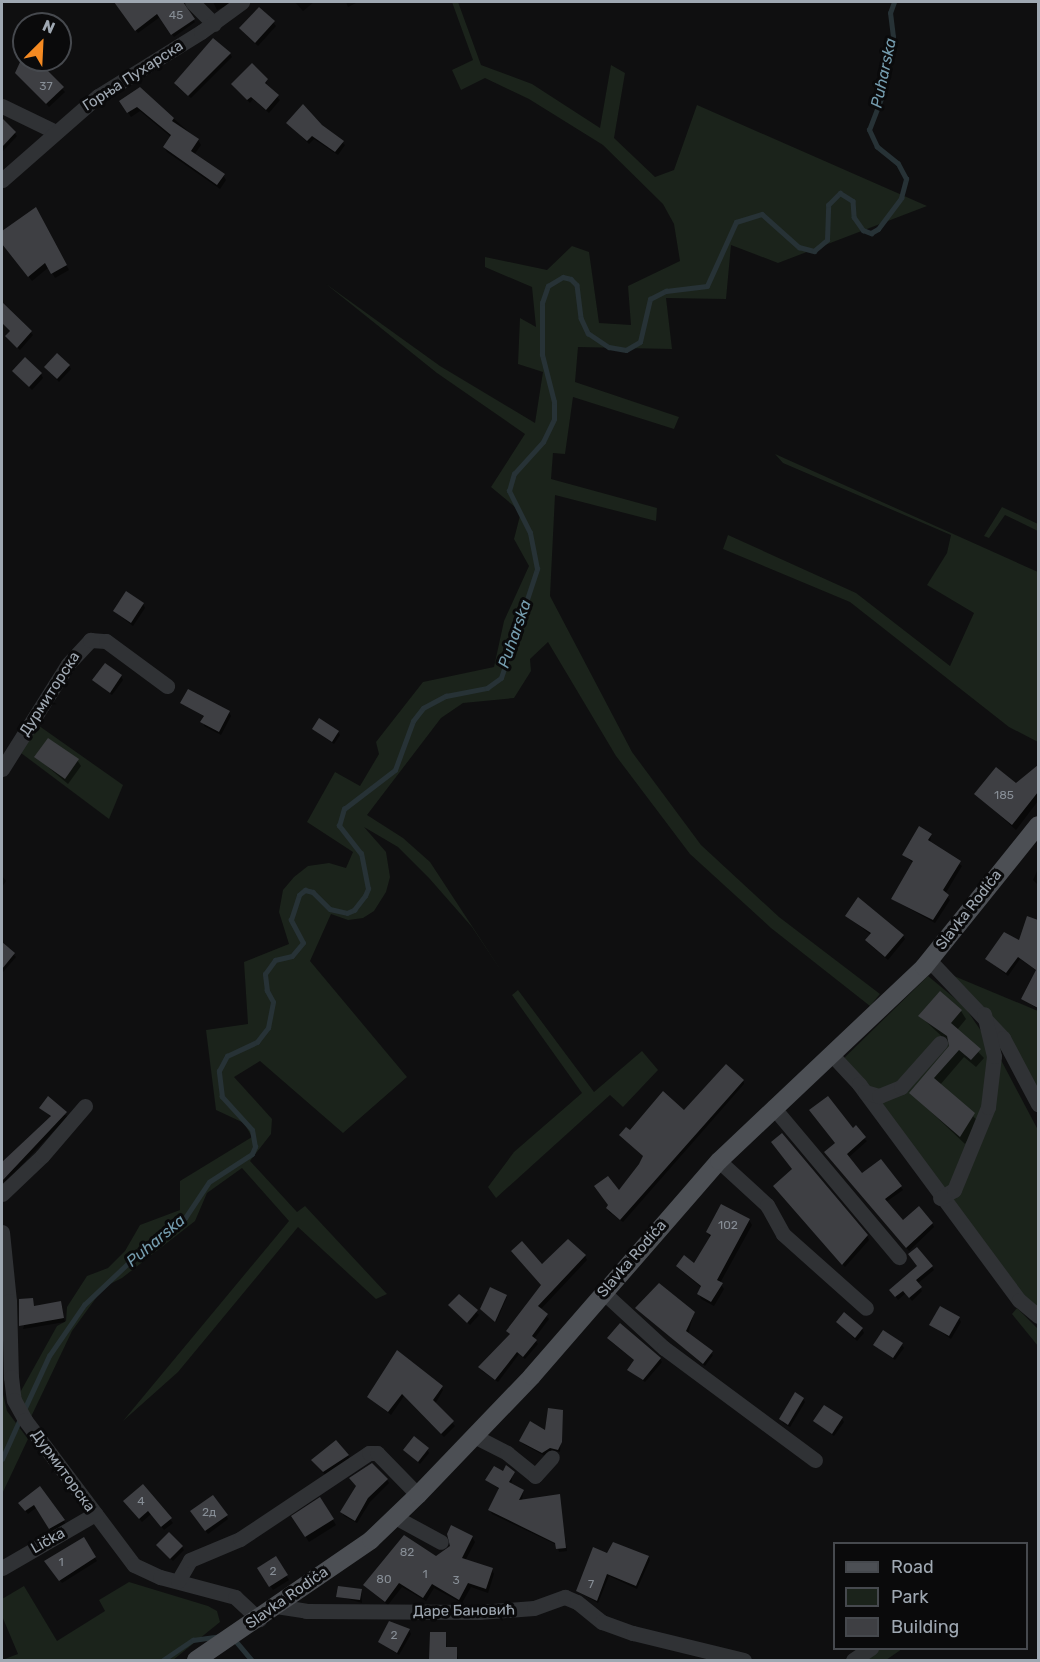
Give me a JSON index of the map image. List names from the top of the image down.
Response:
{
  "streets": {
    "main road": ["Slavka Rodića"],
    "street": [
      "Горња Пухарска",
      "Дурмиторска",
      "Lička",
      "Даре Бановић"
    ]
  },
  "crossings": [
    ["Дурмиторска", "Slavka Rodića"],
    ["Дурмиторска", "Lička"],
    ["Slavka Rodića", "Даре Бановић"]
  ],
  "water": ["Puharska"],
  "house_numbers": [
    "45",
    "37",
    "185",
    "102",
    "4",
    "2д",
    "82",
    "1",
    "2",
    "1",
    "80",
    "3",
    "7",
    "2"
  ],
  "legend": ["Road", "Park", "Building"],
  "north": "top right"
}
